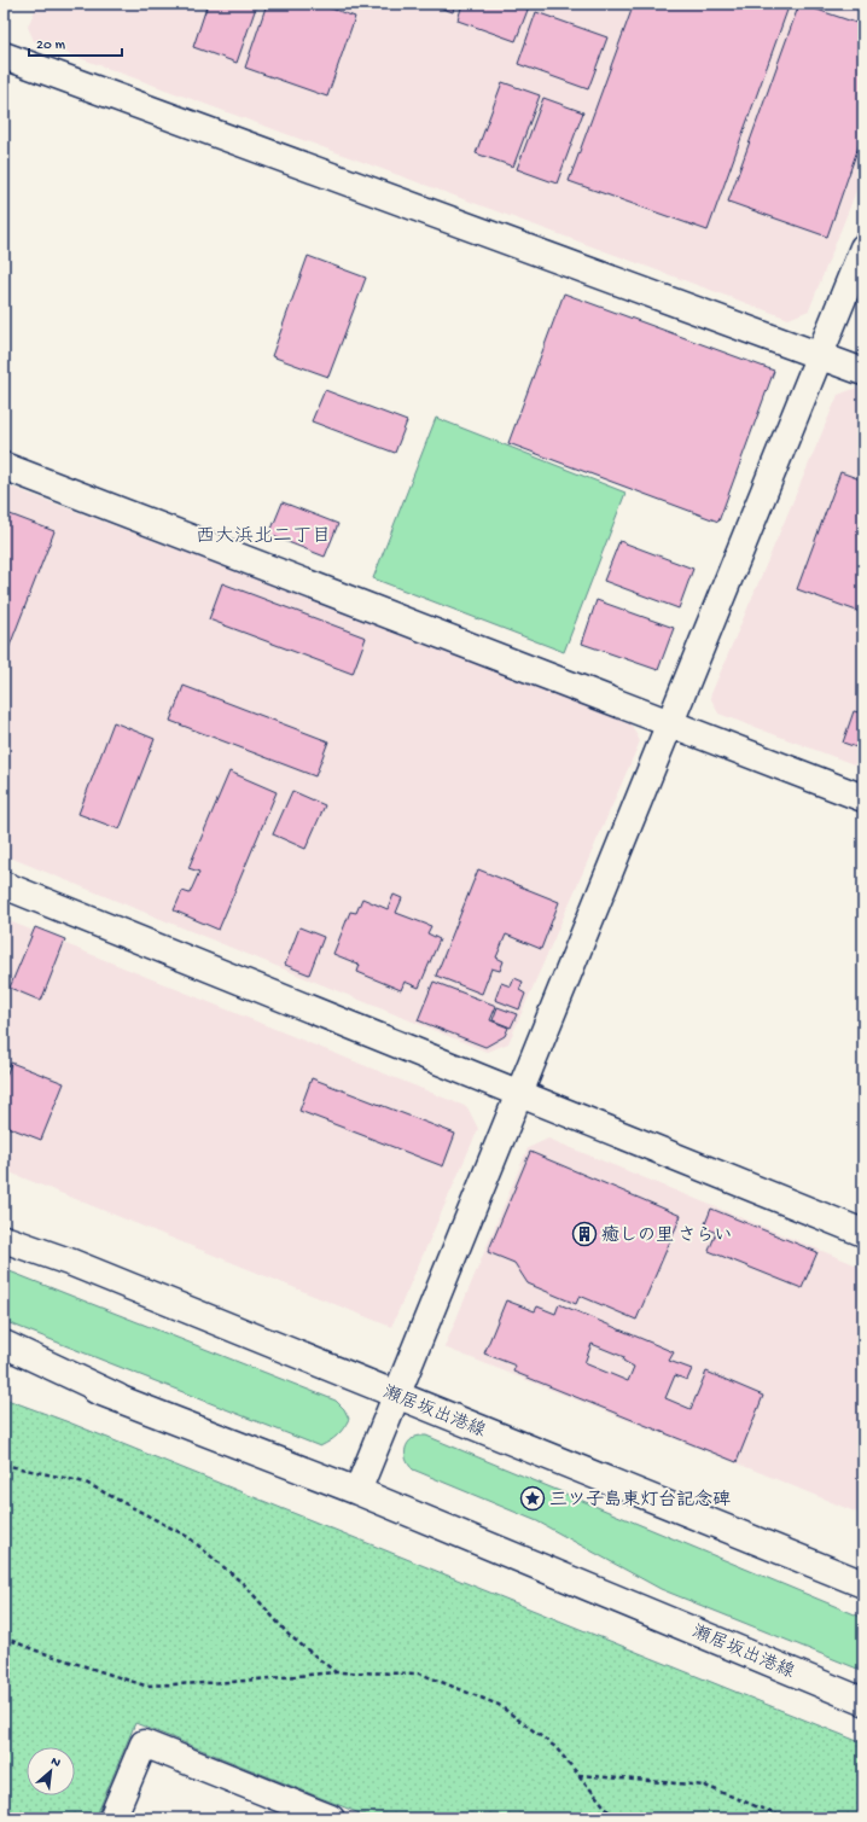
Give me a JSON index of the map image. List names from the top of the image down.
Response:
{
  "streets": {
    "main road": ["瀬居坂出港線"]
  },
  "districts": ["西大浜北二丁目"],
  "places": {
    "building": ["癒しの里 さらい"],
    "place": ["三ツ子島東灯台記念碑"]
  },
  "scale_bar": "20 m",
  "north": "top right"
}
